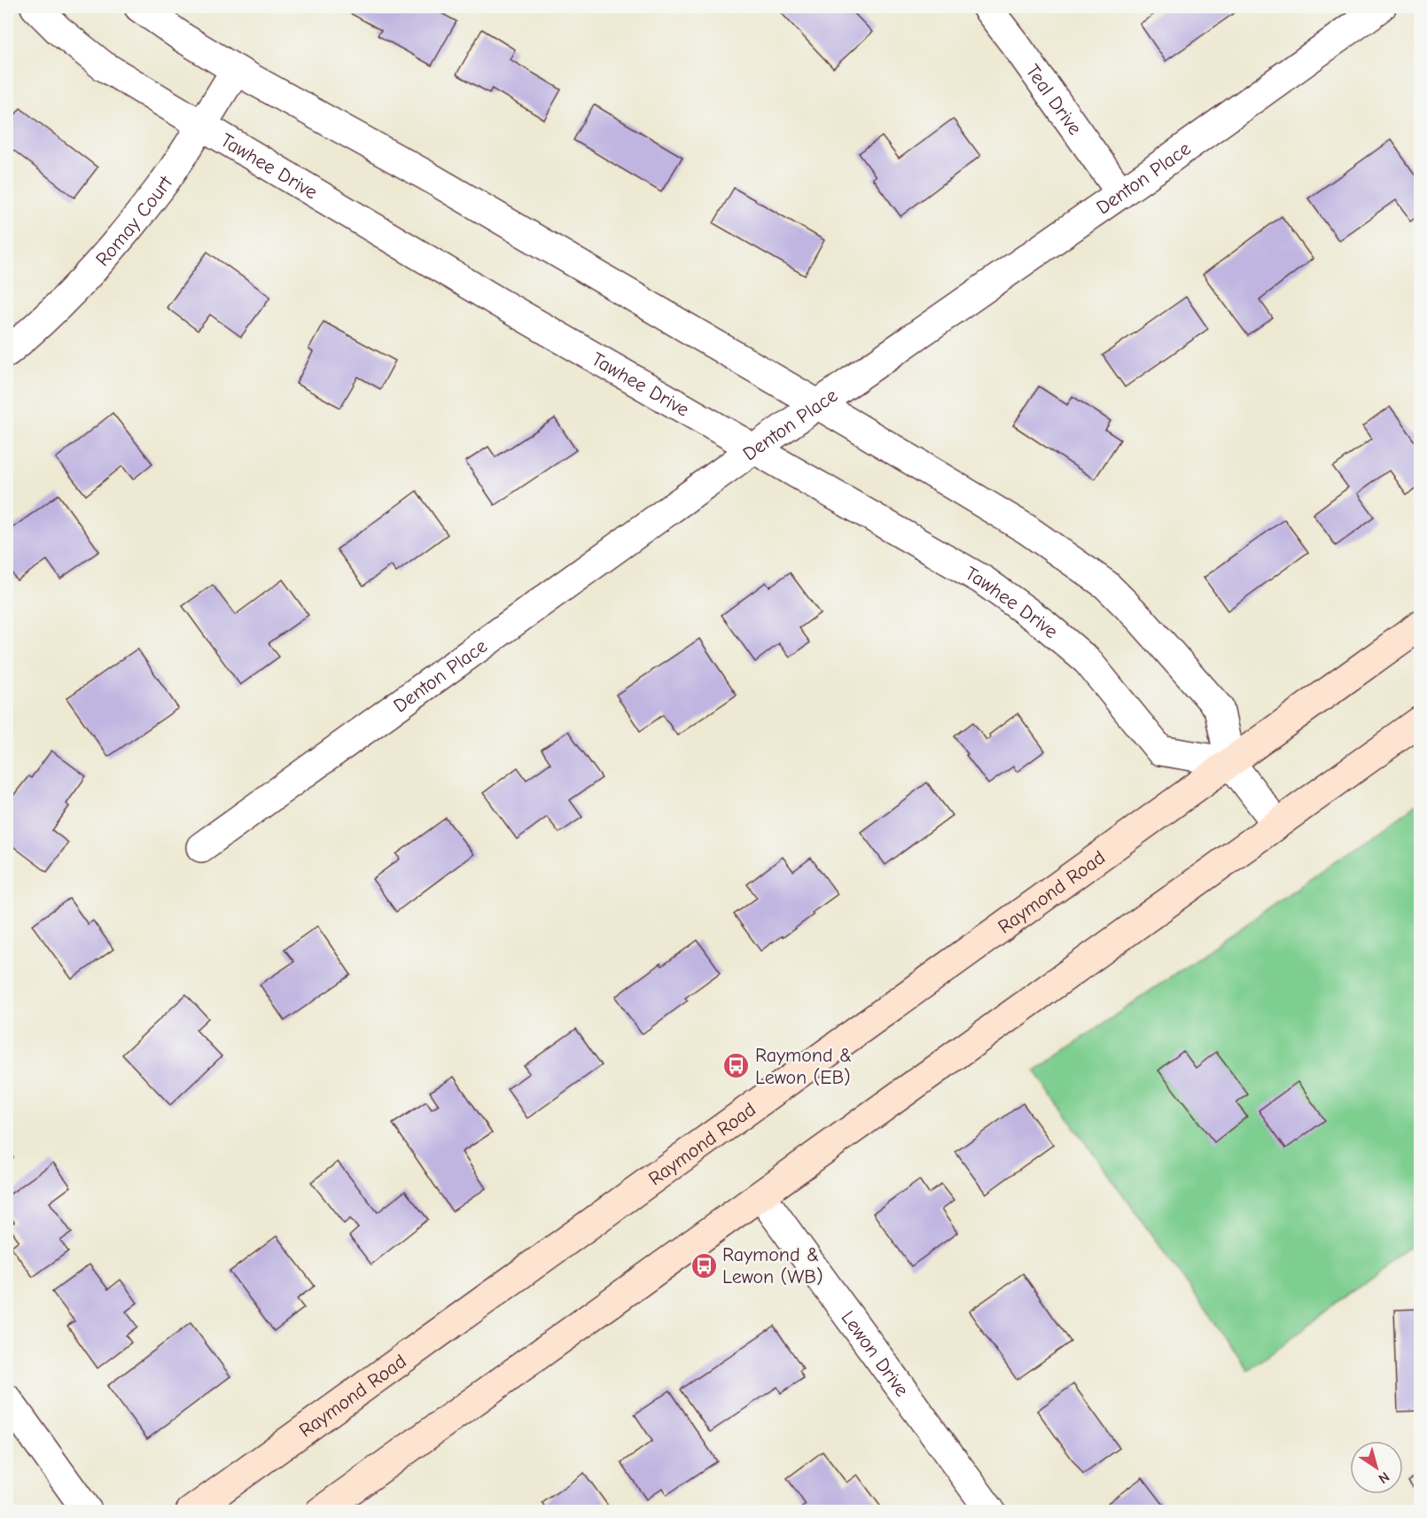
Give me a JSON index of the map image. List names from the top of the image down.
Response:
{
  "streets": {
    "main road": ["Raymond Road"],
    "street": [
      "Teal Drive",
      "Tawhee Drive",
      "Denton Place",
      "Romay Court",
      "Lewon Drive"
    ]
  },
  "crossings": [
    ["Teal Drive", "Denton Place"],
    ["Tawhee Drive", "Denton Place"],
    ["Tawhee Drive", "Romay Court"],
    ["Tawhee Drive", "Raymond Road"]
  ],
  "places": {
    "bus stop": ["Raymond & Lewon (EB)", "Raymond & Lewon (WB)"]
  },
  "north": "bottom right"
}
